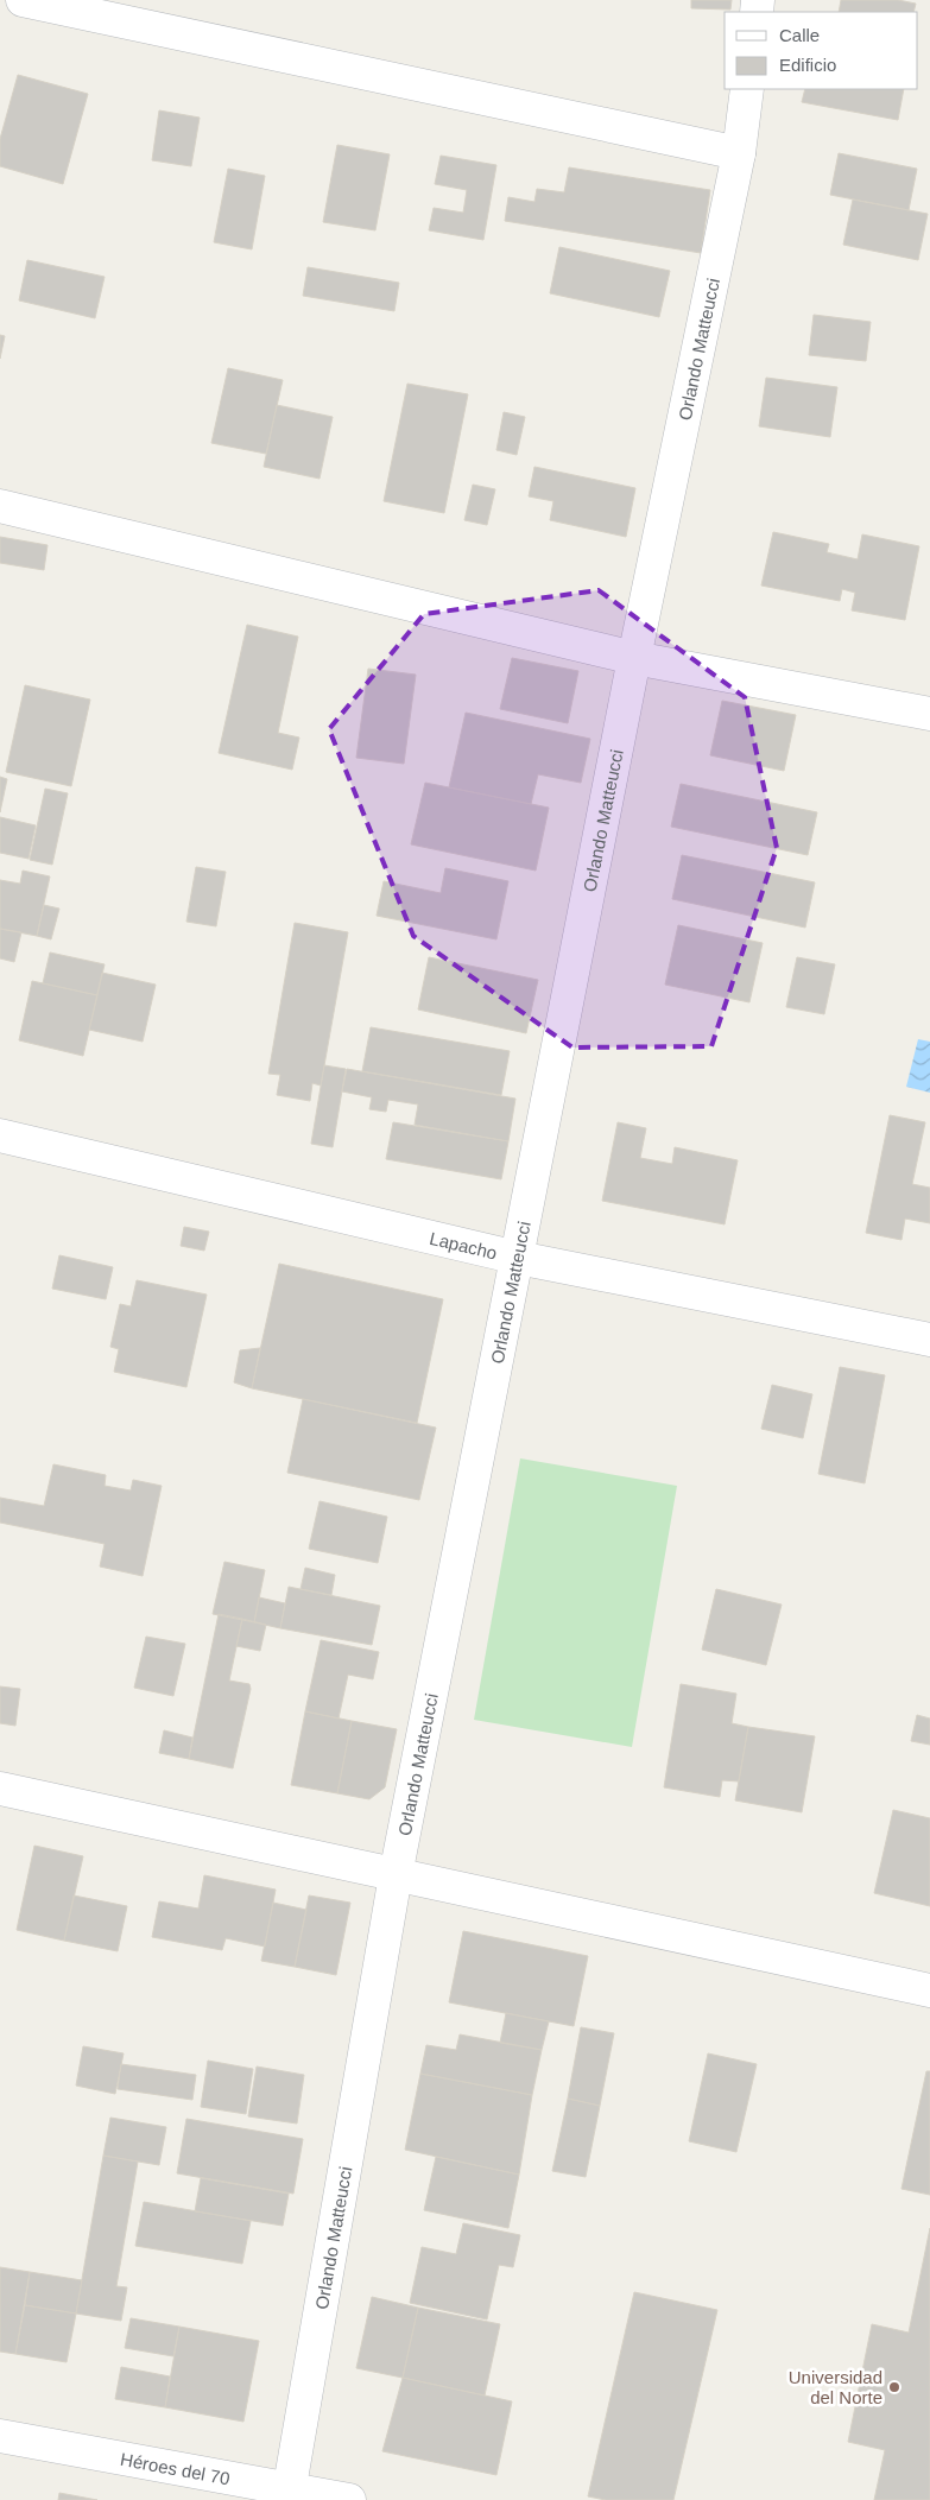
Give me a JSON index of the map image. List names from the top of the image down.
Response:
{
  "streets": {
    "street": ["Orlando Matteucci", "Lapacho", "Héroes del 70"]
  },
  "crossings": [
    ["Orlando Matteucci", "Lapacho"],
    ["Orlando Matteucci", "Héroes del 70"]
  ],
  "places": ["Universidad del Norte"],
  "legend": ["Calle", "Edificio"]
}
